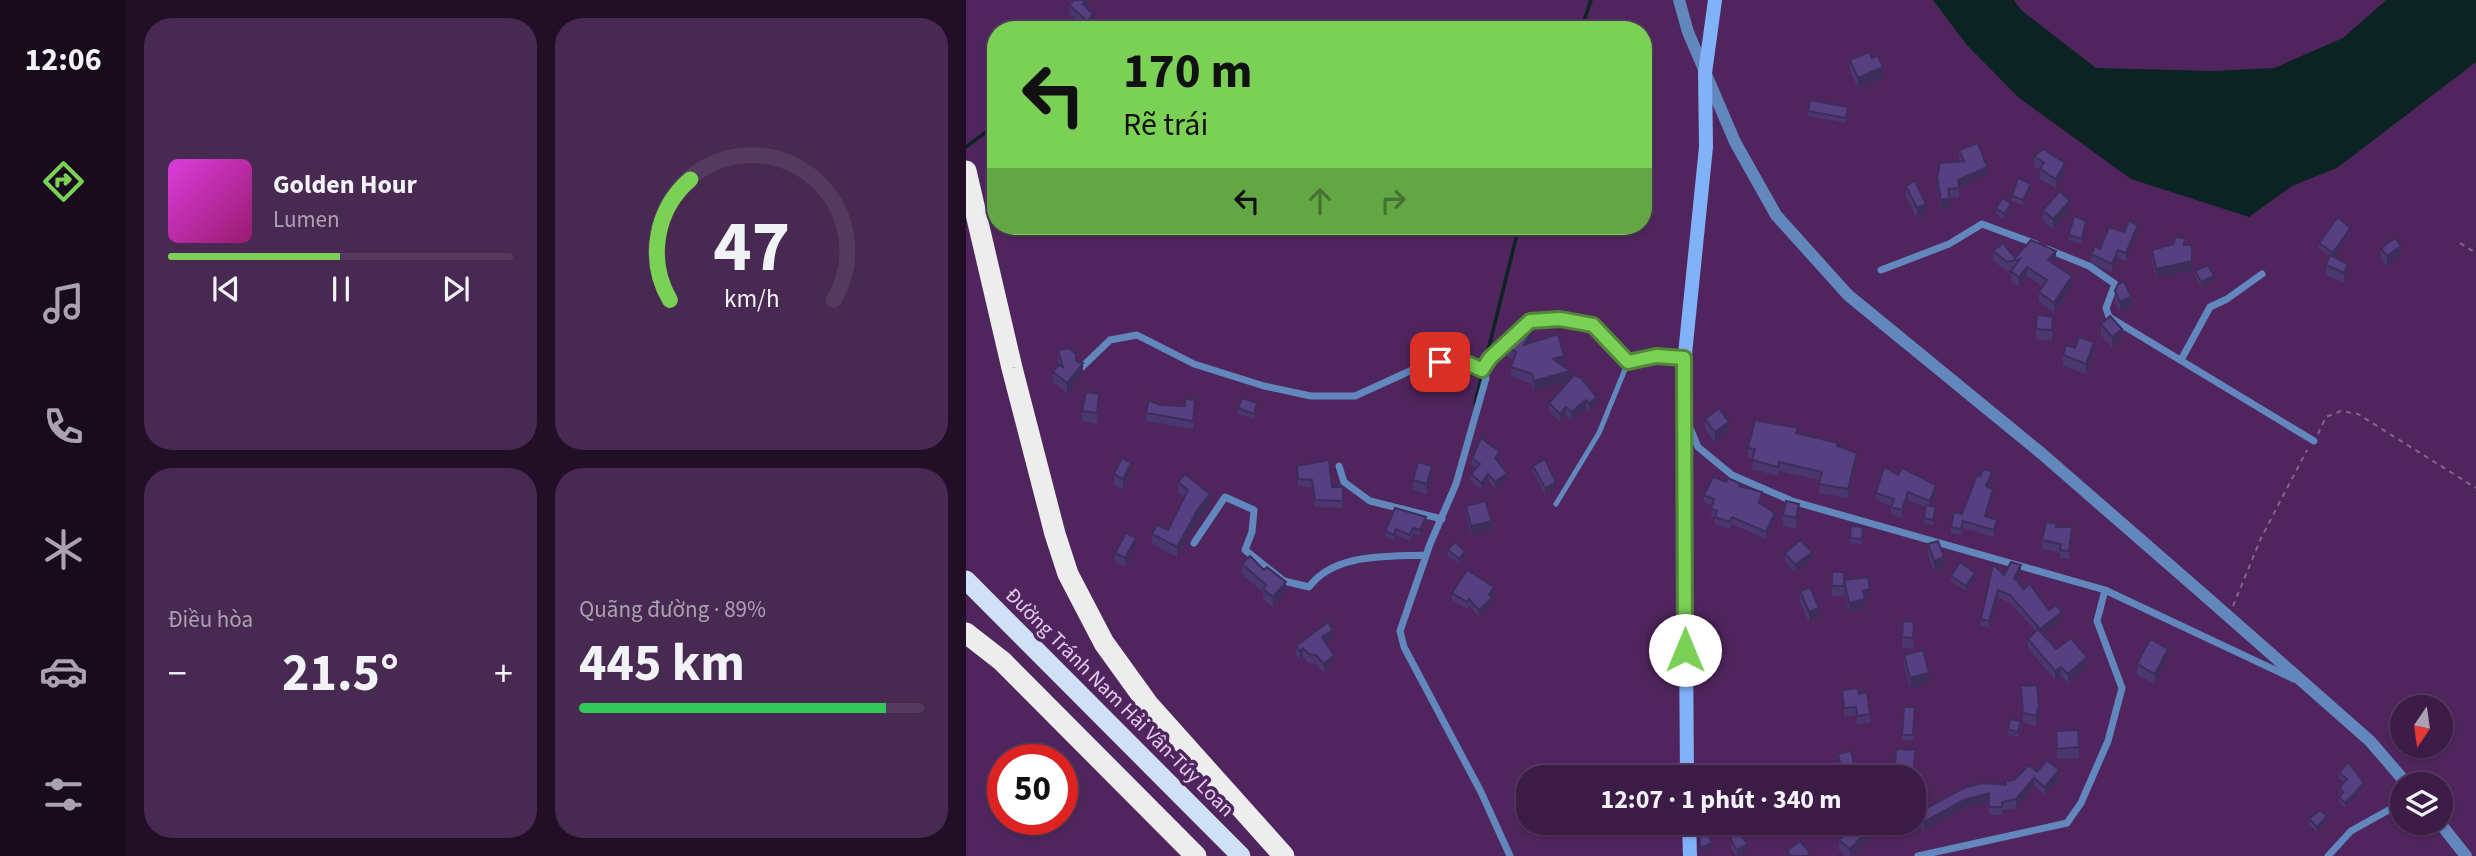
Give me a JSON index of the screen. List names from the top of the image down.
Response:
{
  "streets": {
    "highway": ["Đường Tránh Nam Hải Vân-Túy Loan"]
  },
  "north": "bottom",
  "page": {
    "tabs": "12:06",
    "turn": ["170 m", "Rẽ trái"],
    "song": ["Golden Hour", "Lumen"],
    "tile": [
      "Điều hòa",
      ["Quãng đường · 89%", "445 km"]
    ],
    "heat": ["−", "21.5°", "+"],
    "limit": "50",
    "trip": "12:07 · 1 phút · 340 m",
    "gauge": ["47", "km/h"]
  }
}
